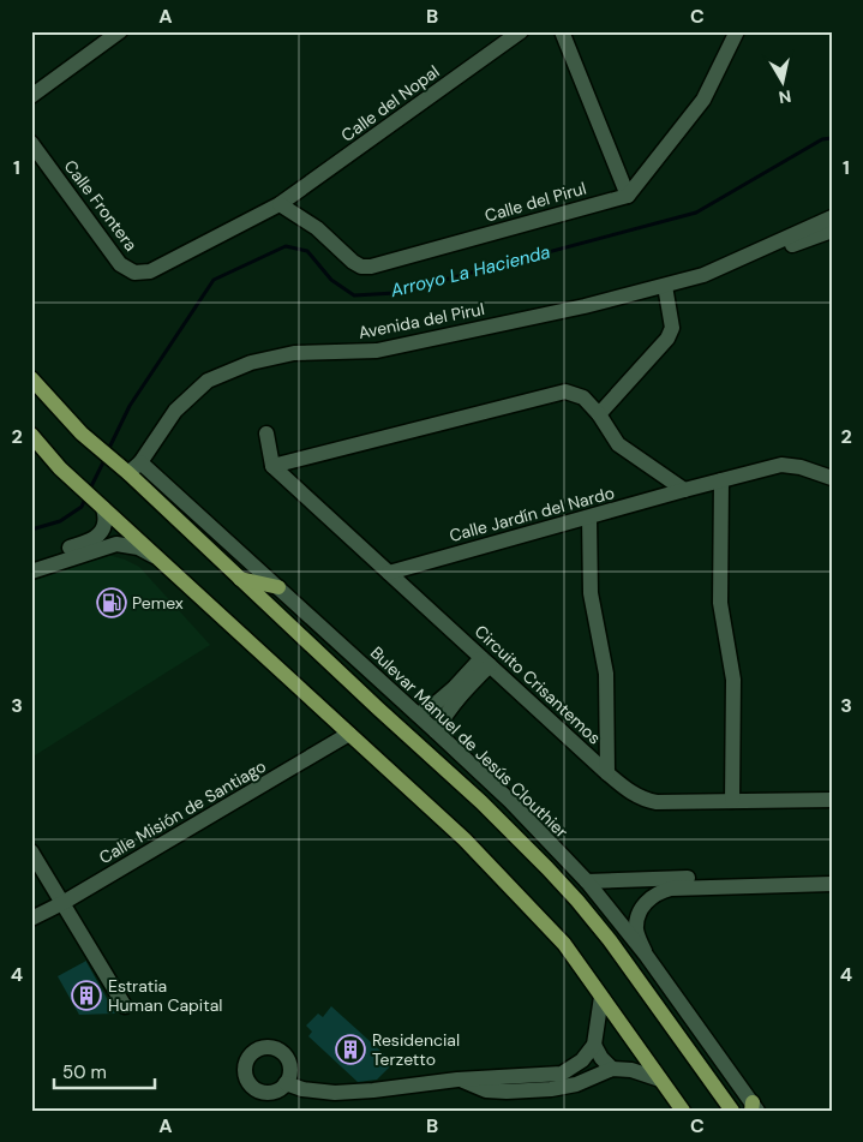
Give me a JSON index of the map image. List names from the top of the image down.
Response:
{
  "streets": {
    "street": [
      "Calle del Nopal",
      "Calle del Pirul",
      "Calle Frontera",
      "Avenida del Pirul",
      "Calle Jardín del Nardo",
      "Circuito Crisantemos",
      "Bulevar Manuel de Jesús Clouthier",
      "Calle Misión de Santiago"
    ]
  },
  "crossings": [
    ["Calle del Nopal", "Calle del Pirul"],
    ["Calle del Nopal", "Calle Frontera"],
    ["Calle del Pirul", "Calle Frontera"],
    ["Avenida del Pirul", "Bulevar Manuel de Jesús Clouthier"],
    ["Calle Jardín del Nardo", "Circuito Crisantemos"]
  ],
  "water": ["Arroyo La Hacienda"],
  "places": {
    "fuel station": ["Pemex"],
    "building": ["Estratia Human Capital", "Residencial Terzetto"]
  },
  "scale_bar": "50 m",
  "north": "bottom",
  "grid": {
    "columns": ["A", "B", "C"],
    "rows": [
      "1",
      "2",
      "3",
      "4"
    ]
  }
}
